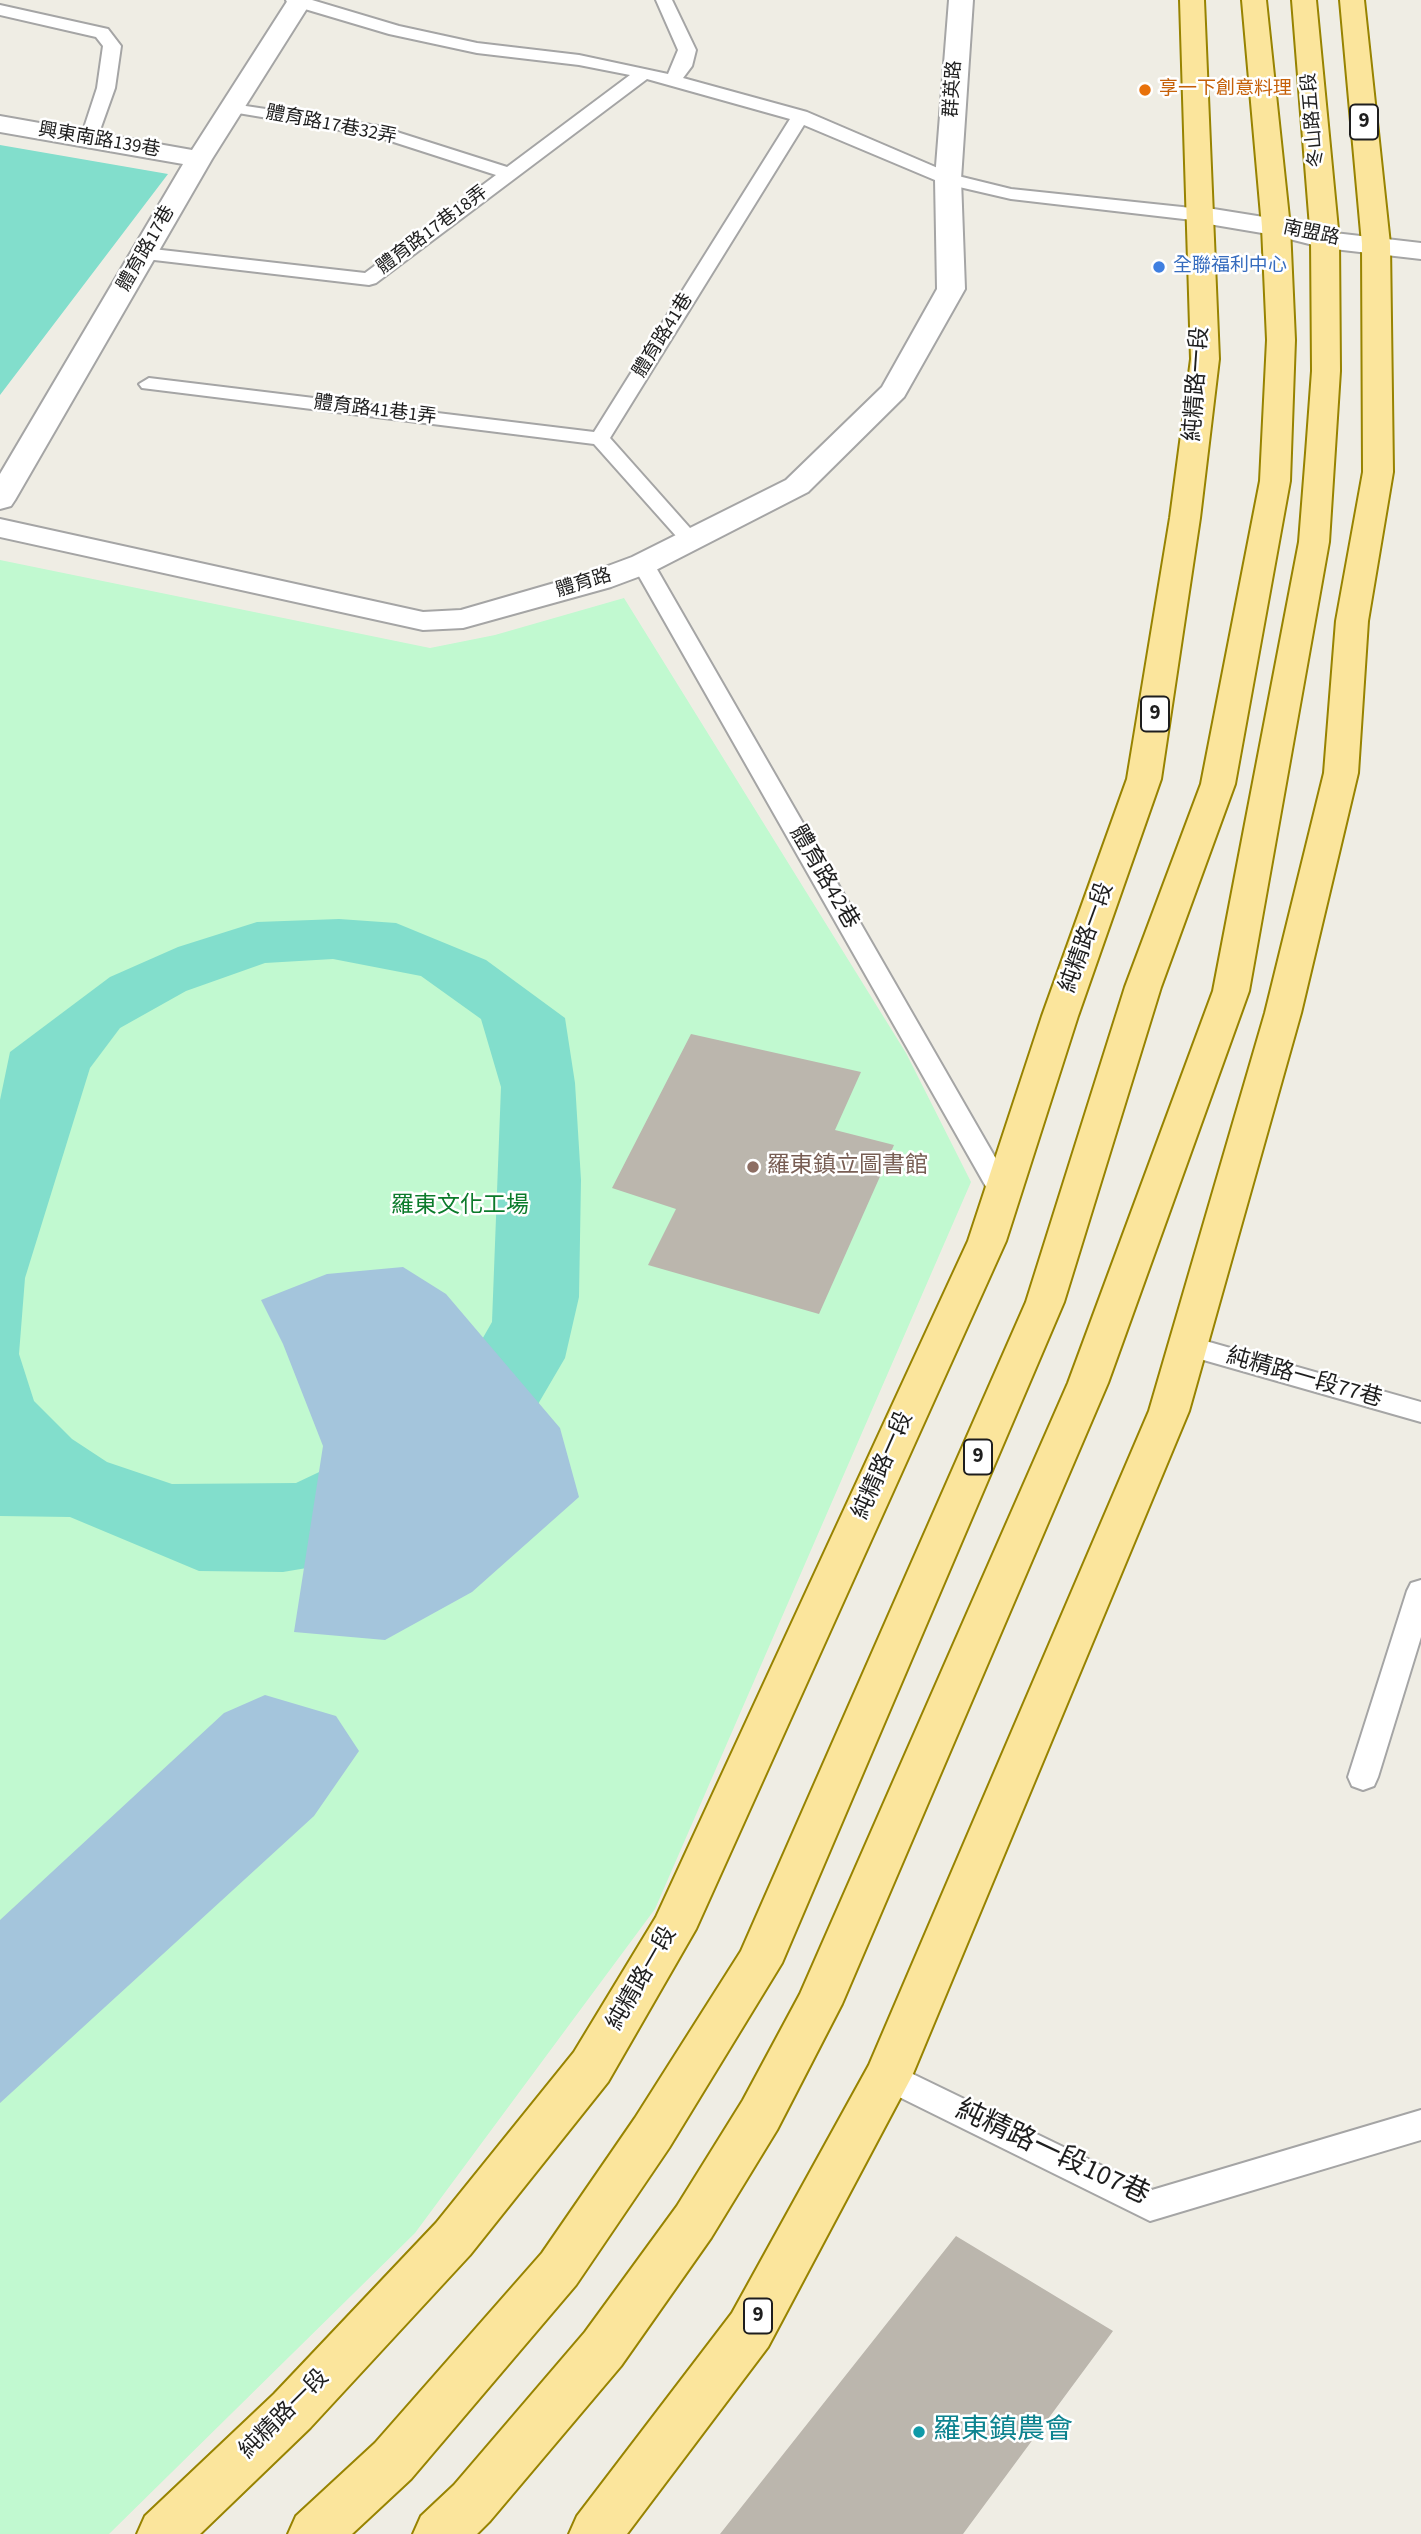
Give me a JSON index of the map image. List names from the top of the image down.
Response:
{
  "streets": {
    "main road": ["冬山路五段", "9", "純精路一段"],
    "street": [
      "群英路",
      "興東南路139巷",
      "南盟路",
      "體育路17巷",
      "體育路"
    ],
    "lane": [
      "體育路17巷32弄",
      "體育路17巷18弄",
      "體育路41巷",
      "體育路41巷1弄",
      "體育路42巷",
      "純精路一段77巷",
      "純精路一段107巷"
    ]
  },
  "crossings": [
    ["群英路", "體育路"],
    ["冬山路五段", "9"],
    ["冬山路五段", "南盟路"],
    ["9", "南盟路"],
    ["9", "純精路一段"],
    ["9", "純精路一段77巷"],
    ["9", "純精路一段107巷"],
    ["體育路17巷32弄", "體育路17巷18弄"],
    ["體育路17巷32弄", "體育路17巷"],
    ["興東南路139巷", "體育路17巷"],
    ["體育路17巷18弄", "體育路17巷"],
    ["南盟路", "純精路一段"],
    ["體育路41巷", "體育路41巷1弄"],
    ["純精路一段", "體育路42巷"],
    ["體育路", "體育路42巷"]
  ],
  "parks": ["羅東文化工場"],
  "places": [
    "享一下創意料理",
    "全聯福利中心",
    "羅東鎮立圖書館",
    "羅東鎮農會"
  ]
}
